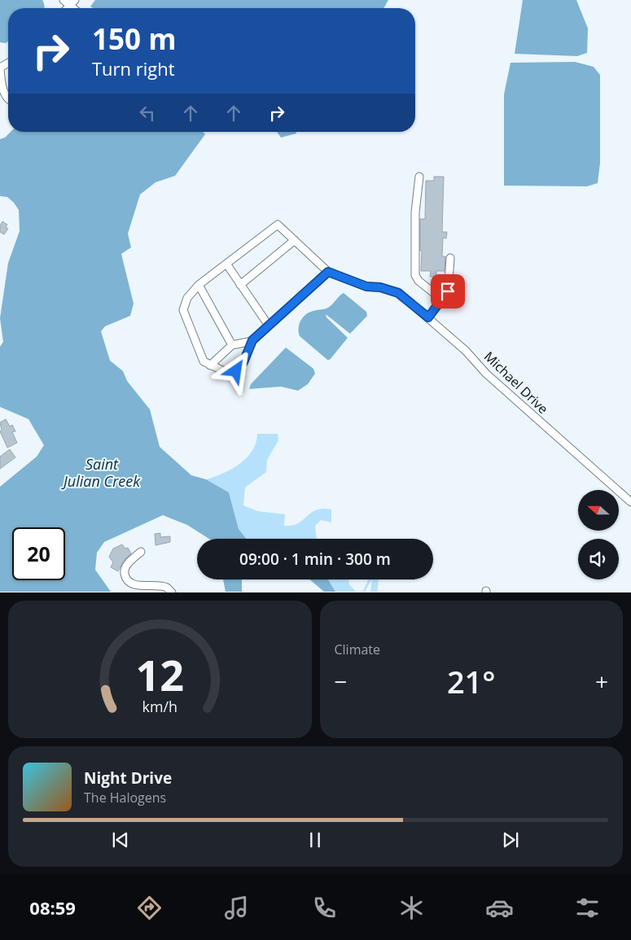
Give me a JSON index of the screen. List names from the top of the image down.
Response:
{
  "streets": {
    "street": ["Michael Drive"]
  },
  "water": ["Saint Julian Creek"],
  "north": "left",
  "page": {
    "turn": ["150 m", "Turn right"],
    "limit": "20",
    "trip": "09:00 · 1 min · 300 m",
    "tile": "Climate",
    "heat": ["−", "21°", "+"],
    "song": ["Night Drive", "The Halogens"],
    "tabs": "08:59",
    "gauge": ["12", "km/h"]
  }
}
